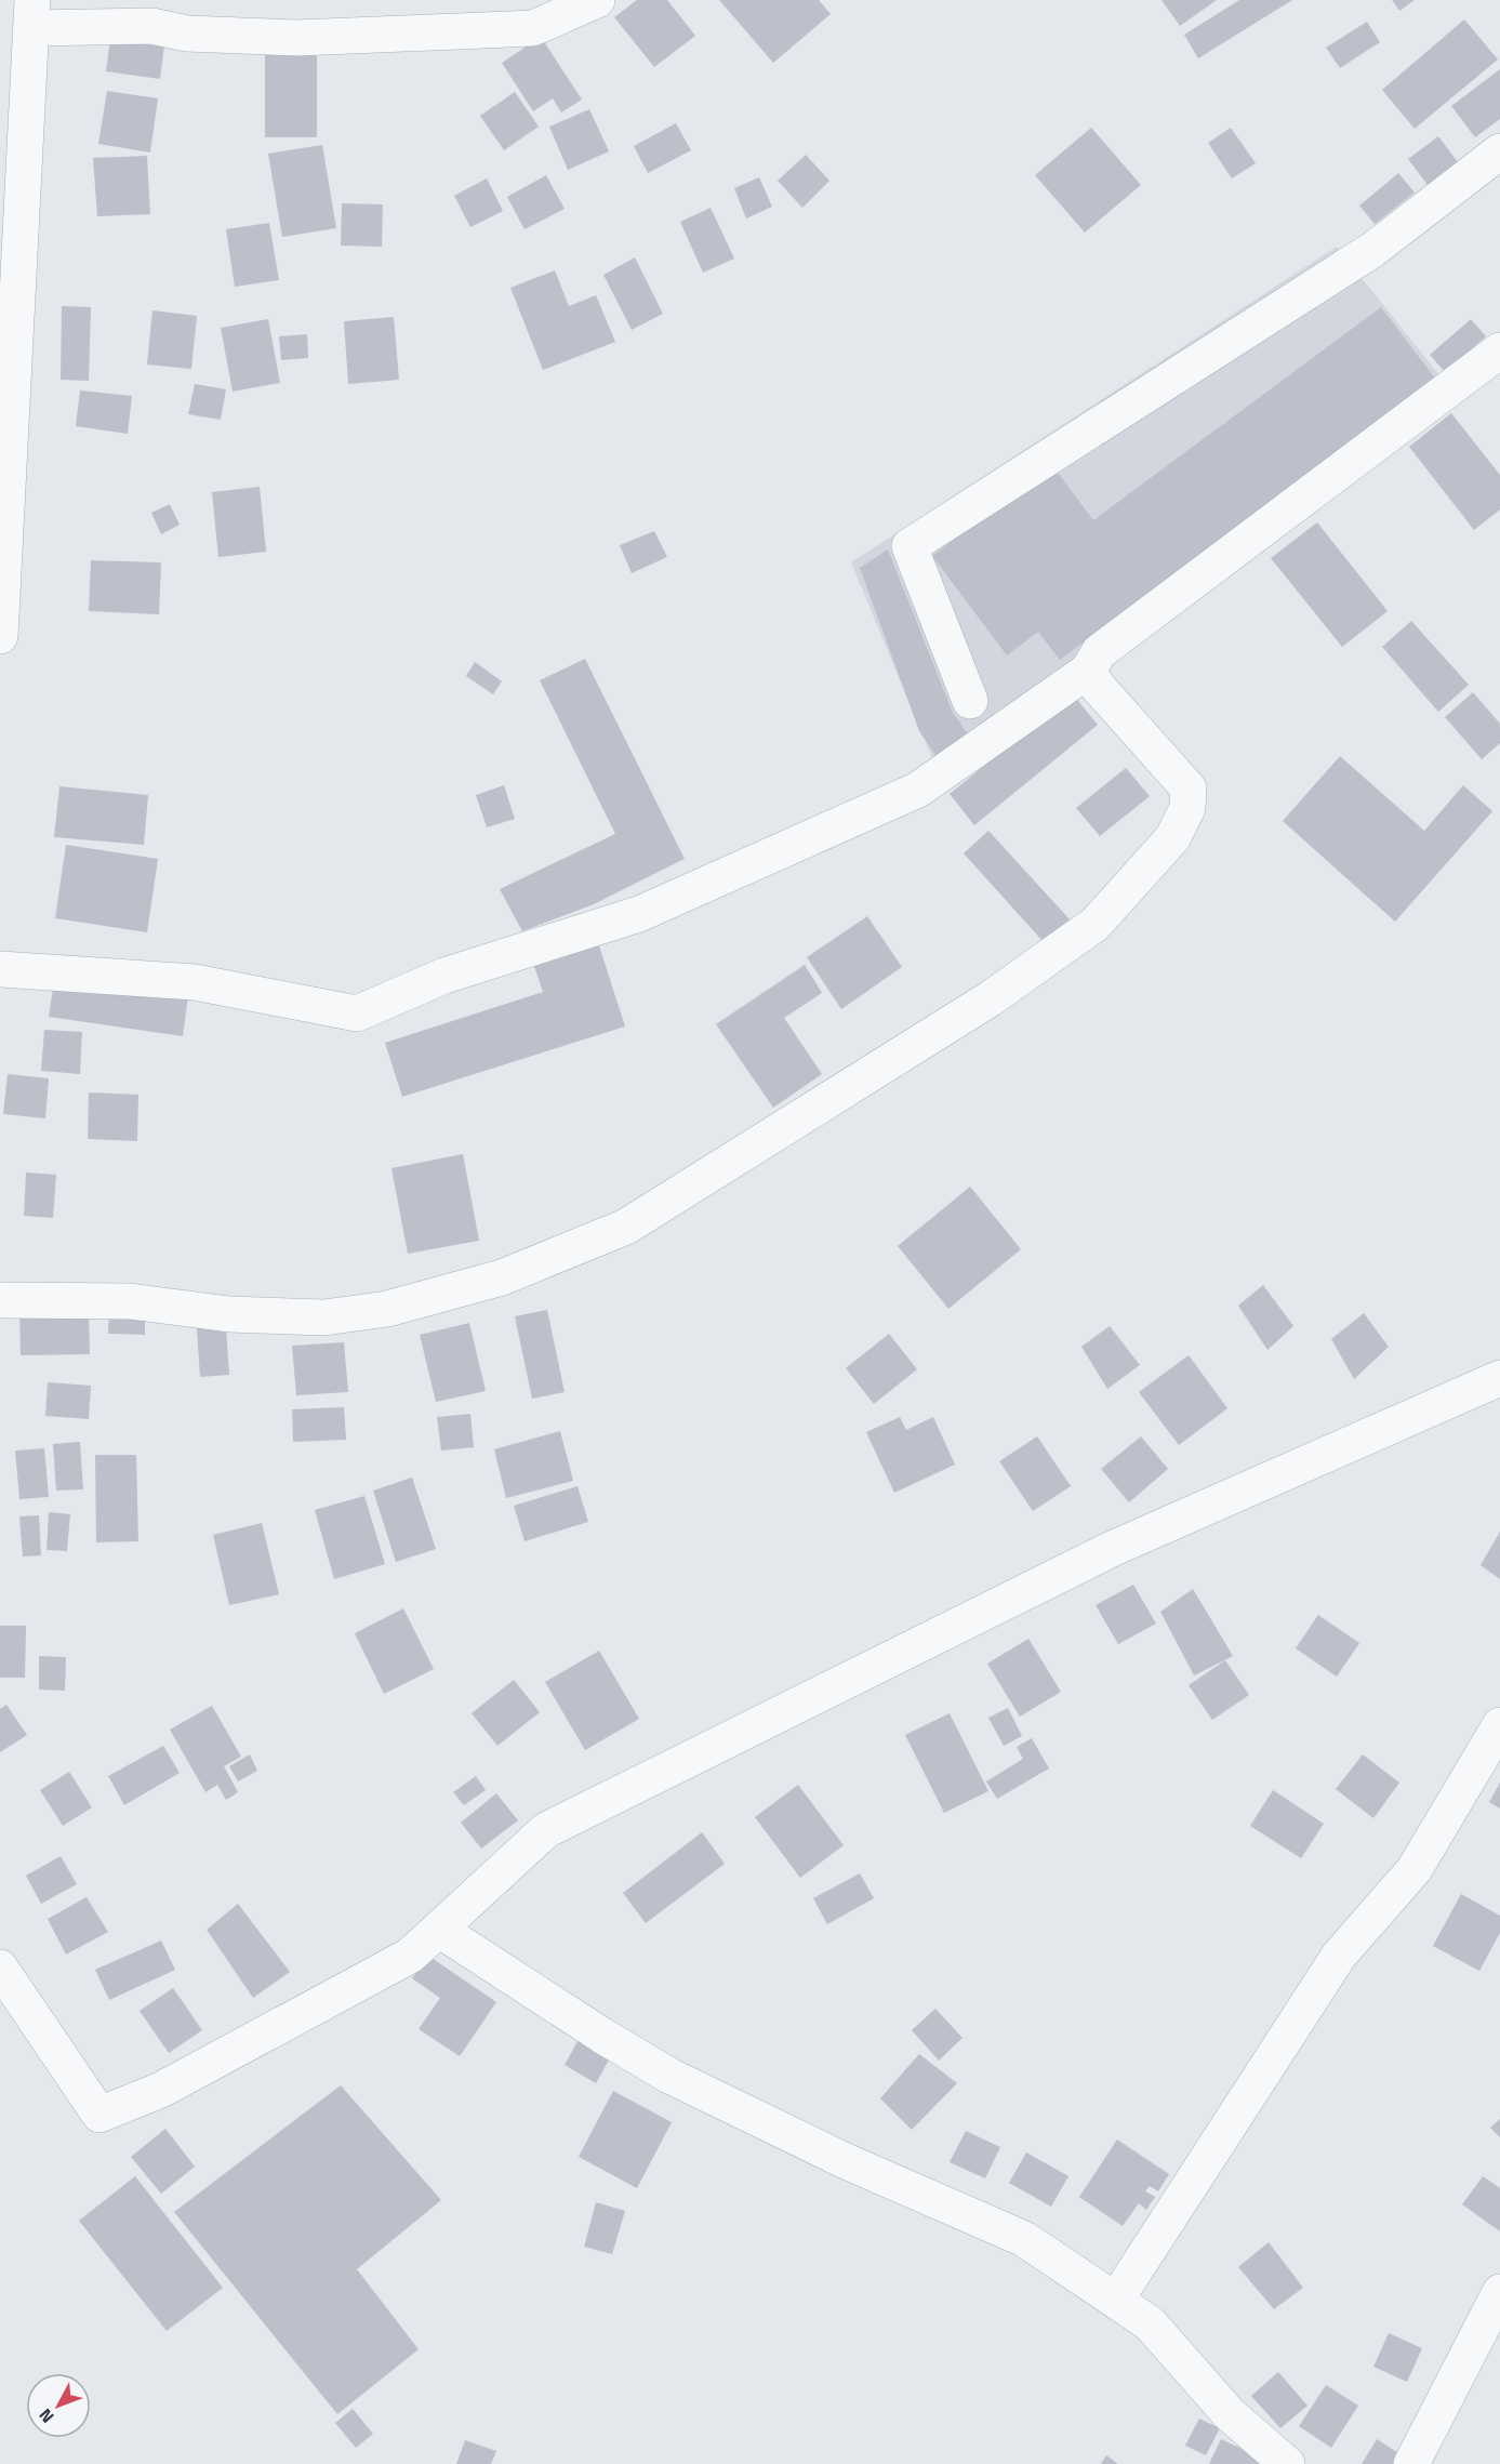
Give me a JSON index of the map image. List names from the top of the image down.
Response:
{
  "north": "bottom left"
}
